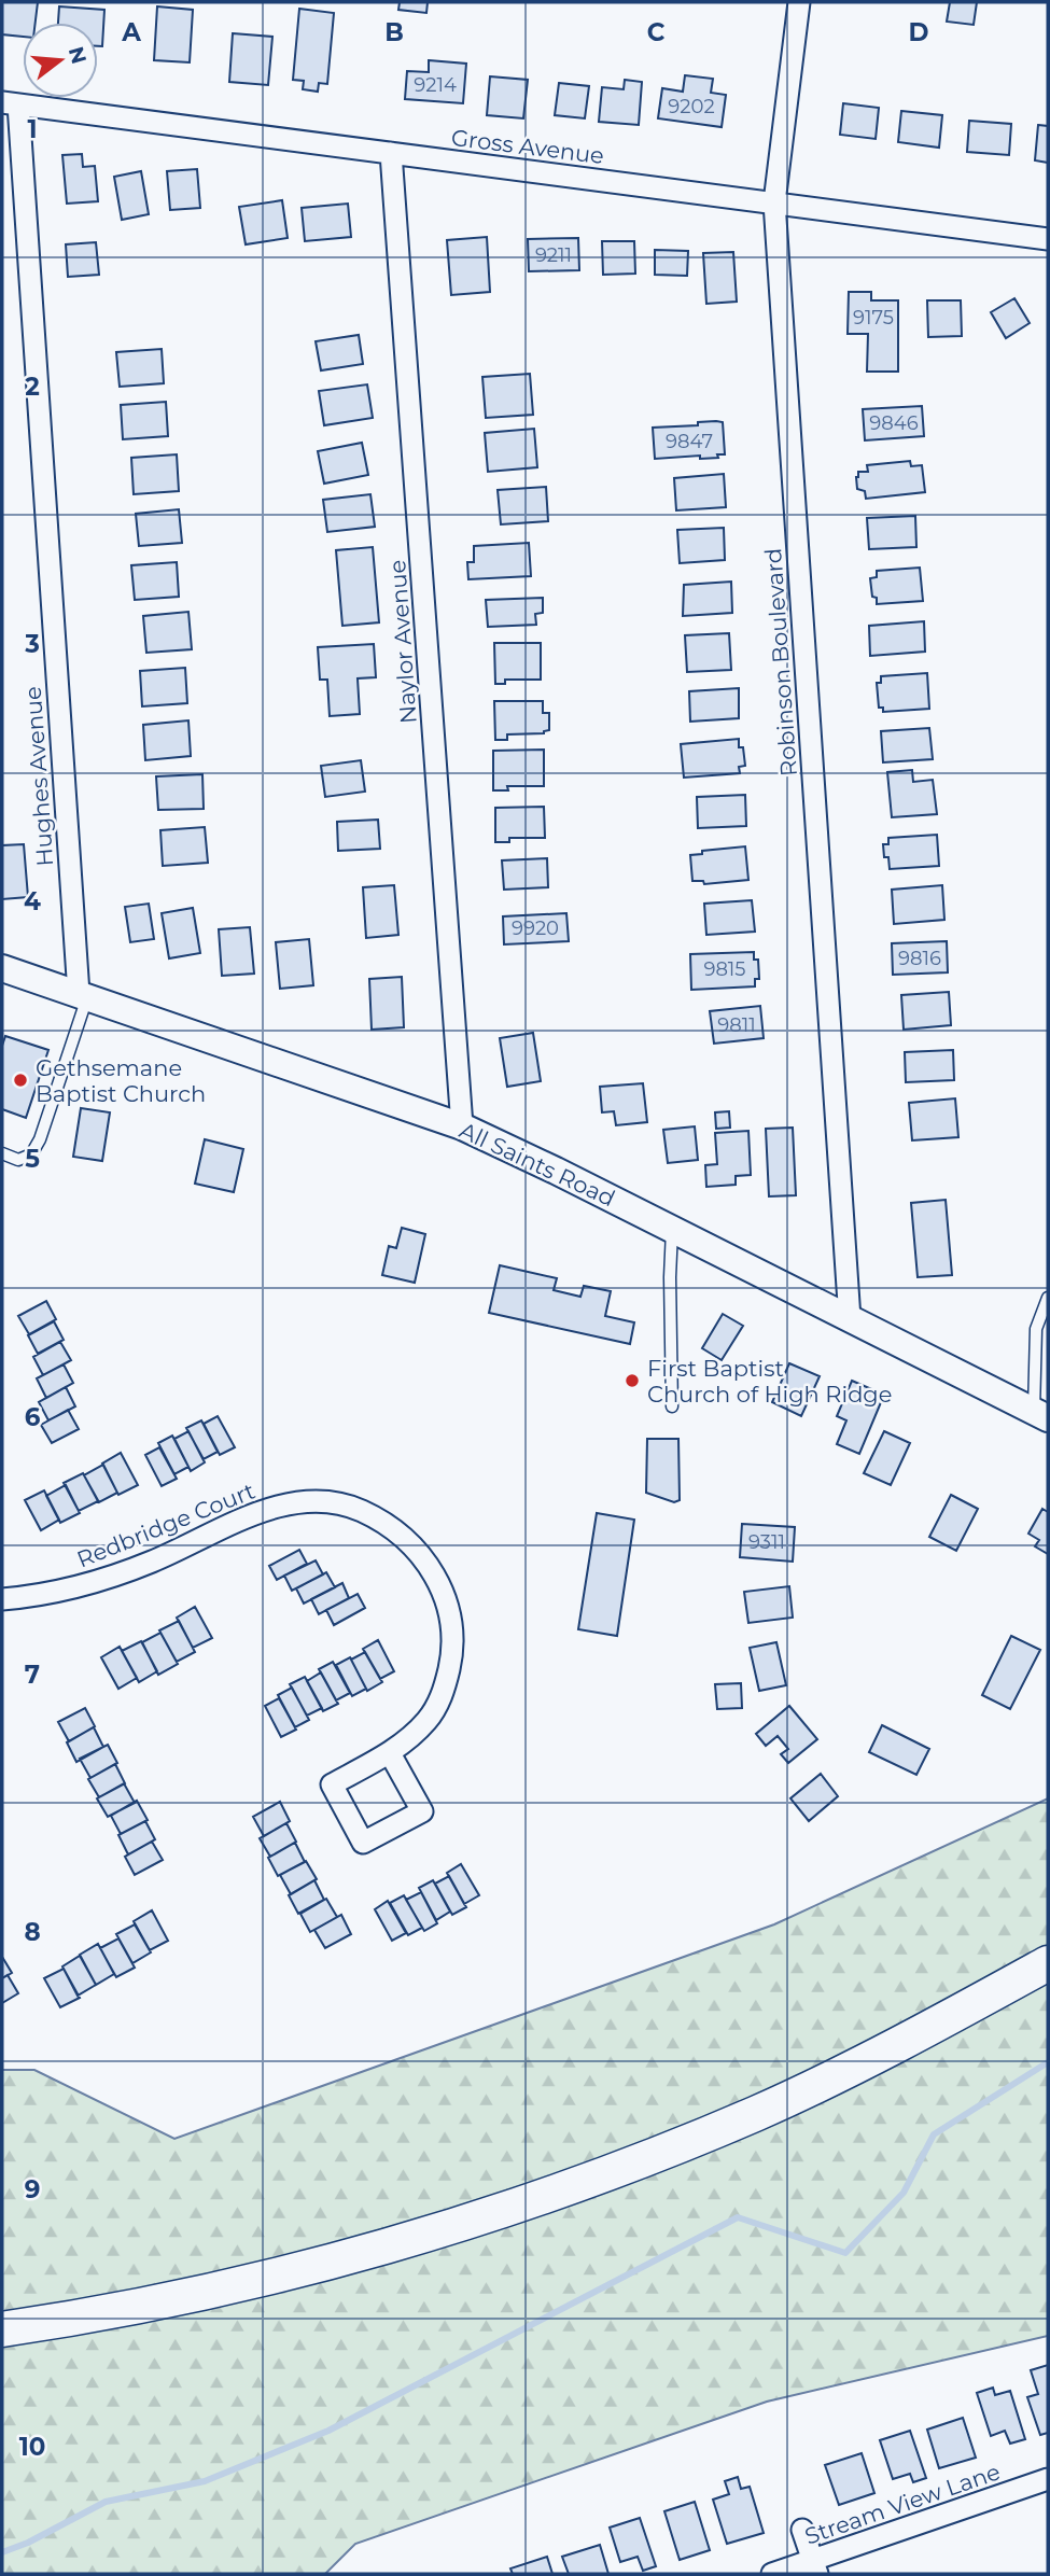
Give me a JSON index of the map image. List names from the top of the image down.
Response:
{
  "streets": {
    "street": [
      "Gross Avenue",
      "Naylor Avenue",
      "Robinson Boulevard",
      "Hughes Avenue",
      "All Saints Road",
      "Redbridge Court",
      "Stream View Lane"
    ]
  },
  "crossings": [
    ["Gross Avenue", "Naylor Avenue"],
    ["Gross Avenue", "Robinson Boulevard"],
    ["Gross Avenue", "Hughes Avenue"],
    ["Naylor Avenue", "All Saints Road"],
    ["Robinson Boulevard", "All Saints Road"],
    ["Hughes Avenue", "All Saints Road"]
  ],
  "places": ["Gethsemane Baptist Church", "First Baptist Church of High Ridge"],
  "house_numbers": [
    "9214",
    "9202",
    "9211",
    "9175",
    "9846",
    "9847",
    "9920",
    "9816",
    "9815",
    "9811",
    "9311"
  ],
  "north": "right",
  "grid": {
    "columns": [
      "A",
      "B",
      "C",
      "D"
    ],
    "rows": [
      "1",
      "2",
      "3",
      "4",
      "5",
      "6",
      "7",
      "8",
      "9",
      "10"
    ]
  }
}
